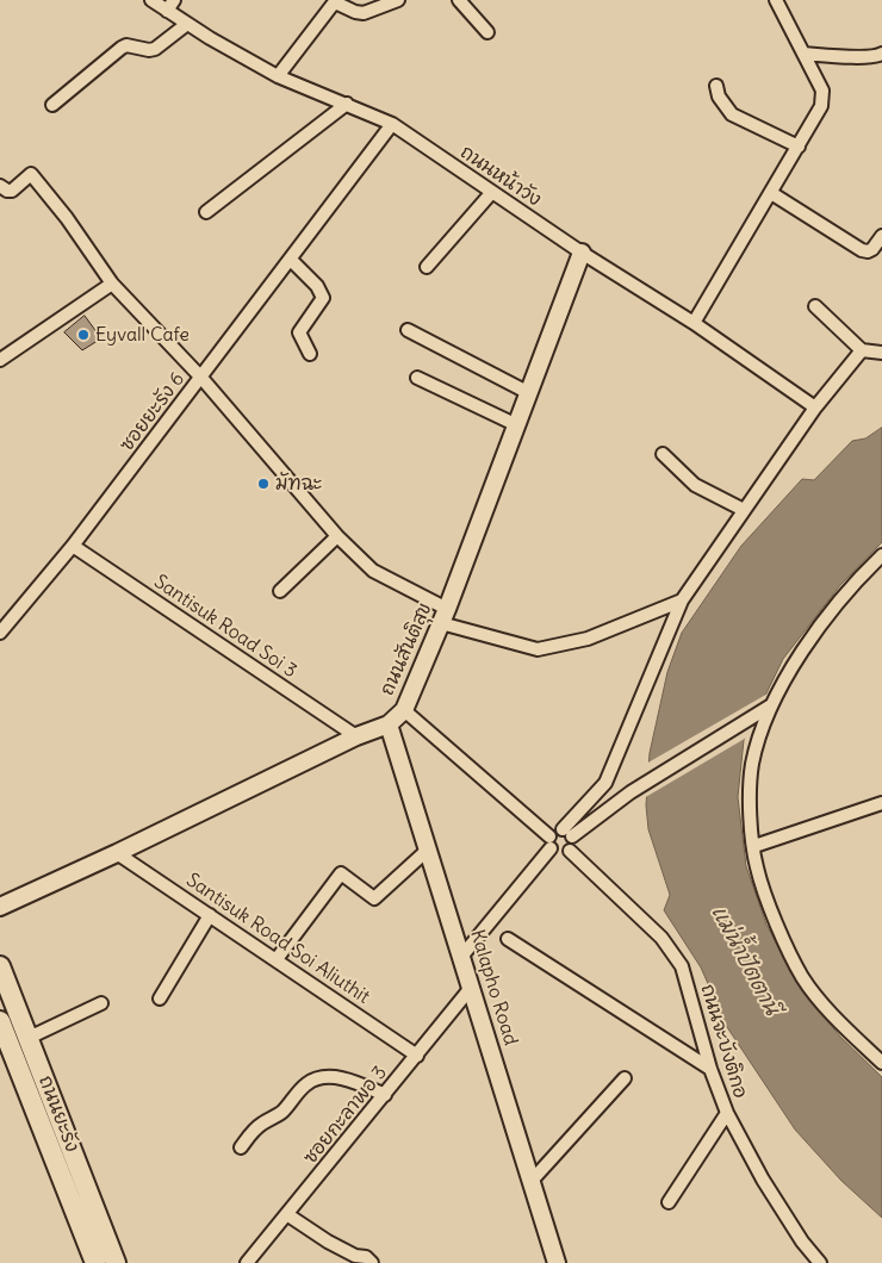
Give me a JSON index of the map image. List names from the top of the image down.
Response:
{
  "streets": {
    "main road": ["ถนนยะรัง"],
    "street": [
      "ถนนหน้าวัง",
      "ซอยยะรัง 6",
      "Santisuk Road Soi 3",
      "ถนนสันติสุข",
      "Santisuk Road Soi Aliuthit",
      "Kalapho Road",
      "ถนนจะบังติกอ",
      "ซอยกะลาพอ 3"
    ]
  },
  "crossings": [
    ["ถนนหน้าวัง", "ซอยยะรัง 6"],
    ["ถนนหน้าวัง", "ถนนสันติสุข"],
    ["ซอยยะรัง 6", "Santisuk Road Soi 3"],
    ["Santisuk Road Soi 3", "ถนนสันติสุข"],
    ["ถนนสันติสุข", "Santisuk Road Soi Aliuthit"],
    ["ถนนสันติสุข", "Kalapho Road"],
    ["Santisuk Road Soi Aliuthit", "ซอยกะลาพอ 3"],
    ["Kalapho Road", "ซอยกะลาพอ 3"]
  ],
  "water": ["แม่น้ำปัตตานี"],
  "places": ["Eyvall Cafe", "มัทฉะ"]
}
